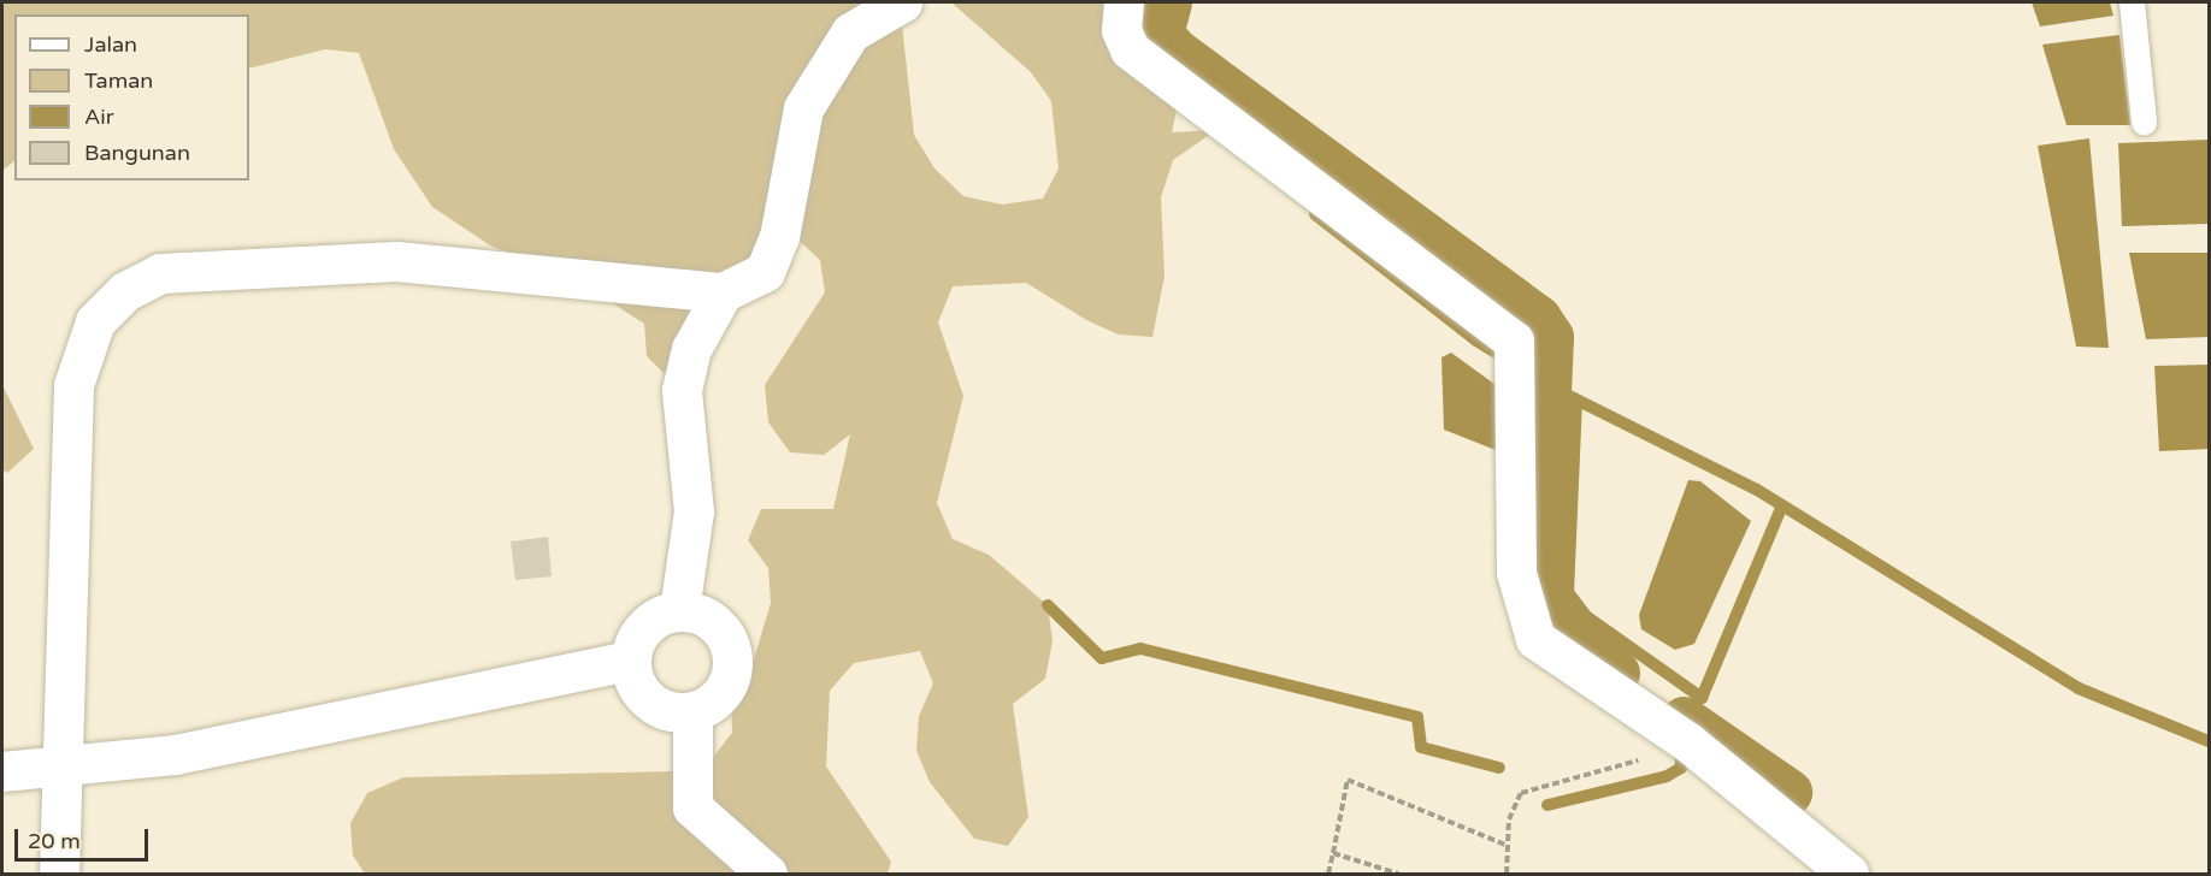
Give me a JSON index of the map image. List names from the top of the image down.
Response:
{
  "legend": [
    "Jalan",
    "Taman",
    "Air",
    "Bangunan"
  ],
  "scale_bar": "20 m"
}
